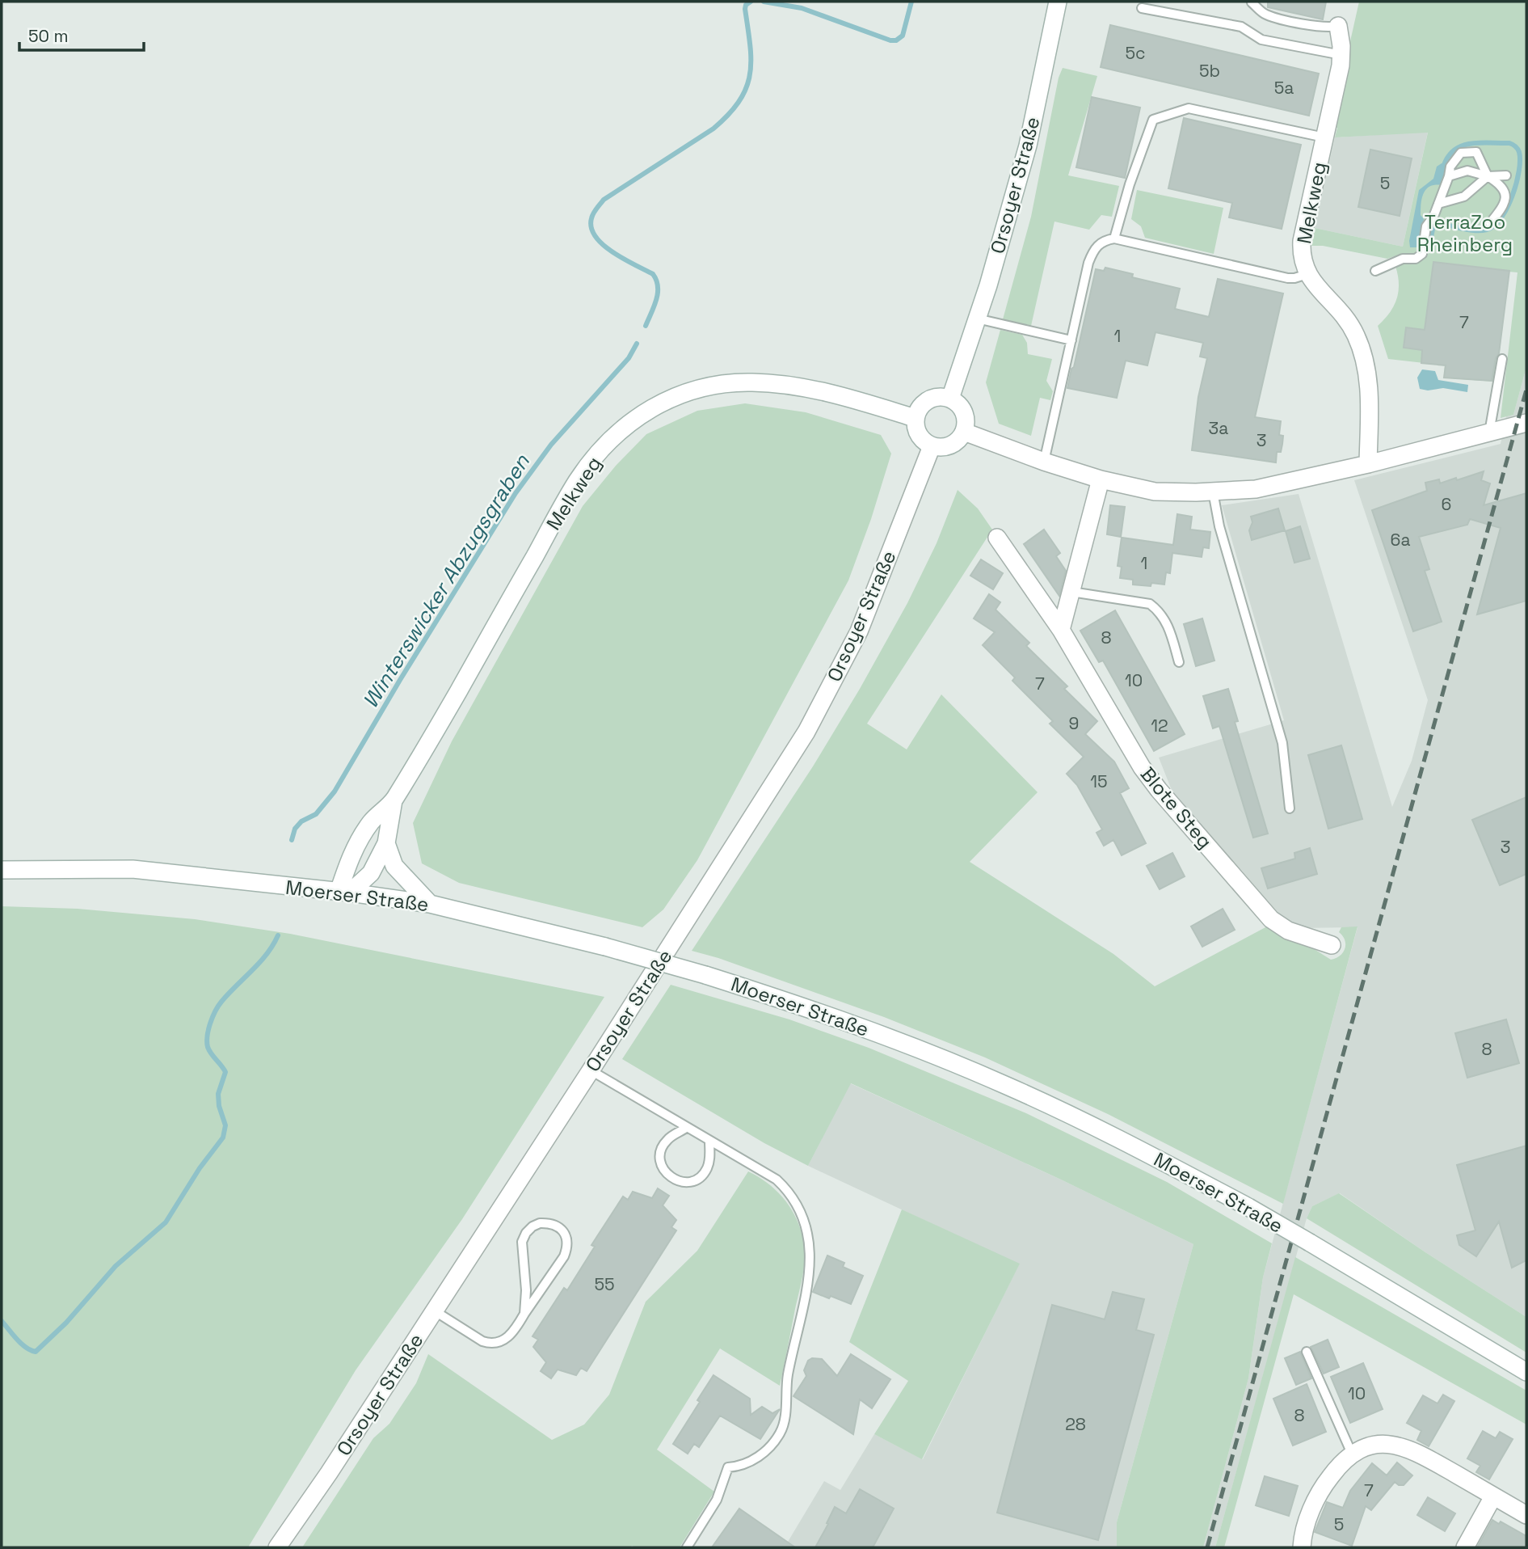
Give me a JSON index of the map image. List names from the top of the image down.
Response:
{
  "streets": {
    "street": [
      "Orsoyer Straße",
      "Melkweg",
      "Blote Steg",
      "Moerser Straße"
    ]
  },
  "crossings": [
    ["Orsoyer Straße", "Melkweg"],
    ["Melkweg", "Moerser Straße"]
  ],
  "water": ["Winterswicker Abzugsgraben"],
  "parks": ["TerraZoo Rheinberg"],
  "house_numbers": [
    "5c",
    "5b",
    "5a",
    "5",
    "7",
    "1",
    "3a",
    "3",
    "6",
    "6a",
    "1",
    "8",
    "10",
    "7",
    "9",
    "12",
    "15",
    "3",
    "8",
    "55",
    "10",
    "8",
    "28",
    "7",
    "5"
  ],
  "scale_bar": "50 m"
}
